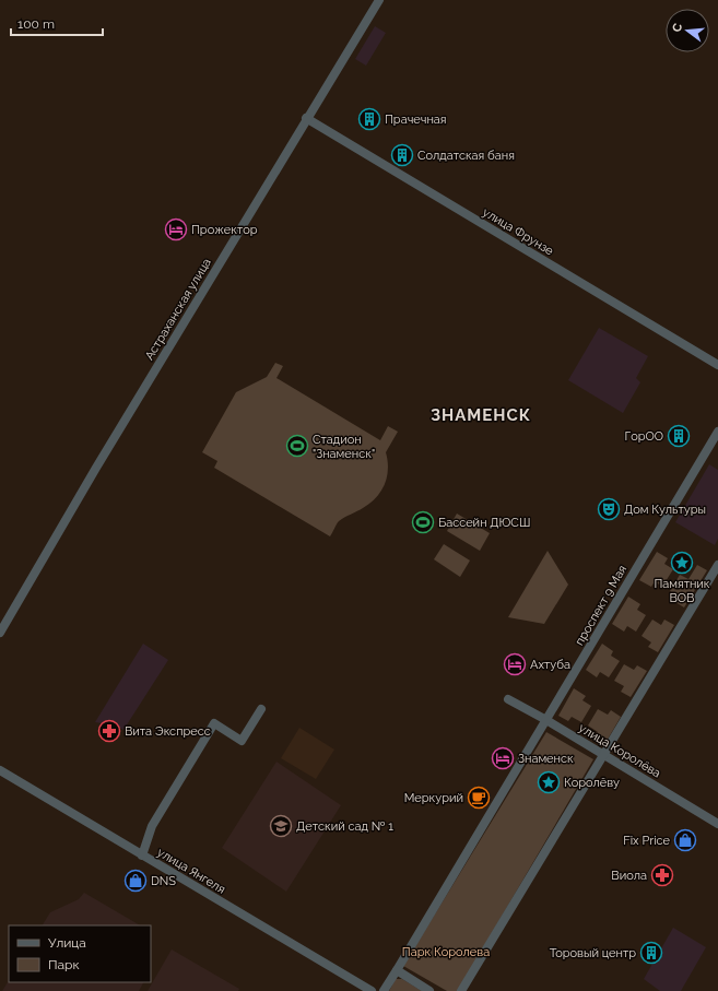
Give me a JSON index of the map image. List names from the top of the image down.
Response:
{
  "streets": {
    "street": [
      "улица Фрунзе",
      "Астраханская улица",
      "проспект 9 Мая",
      "улица Королёва",
      "улица Янгеля"
    ]
  },
  "crossings": [
    ["улица Фрунзе", "Астраханская улица"],
    ["проспект 9 Мая", "улица Королёва"]
  ],
  "districts": ["ЗНАМЕНСК"],
  "parks": ["Парк Королева"],
  "places": {
    "building": [
      "Прачечная",
      "Солдатская баня",
      "ГорОО",
      "Торовый центр"
    ],
    "hotel": ["Прожектор", "Ахтуба", "Знаменск"],
    "sports": ["Стадион \"Знаменск\"", "Бассейн ДЮСШ"],
    "theatre": ["Дом Культуры"],
    "place": ["Памятник ВОВ", "Королёву"],
    "pharmacy": ["Вита Экспресс", "Виола"],
    "cafe": ["Меркурий"],
    "school or university": ["Детский сад № 1"],
    "shop": ["Fix Price", "DNS"]
  },
  "legend": ["Улица", "Парк"],
  "scale_bar": "100 m",
  "north": "left"
}
